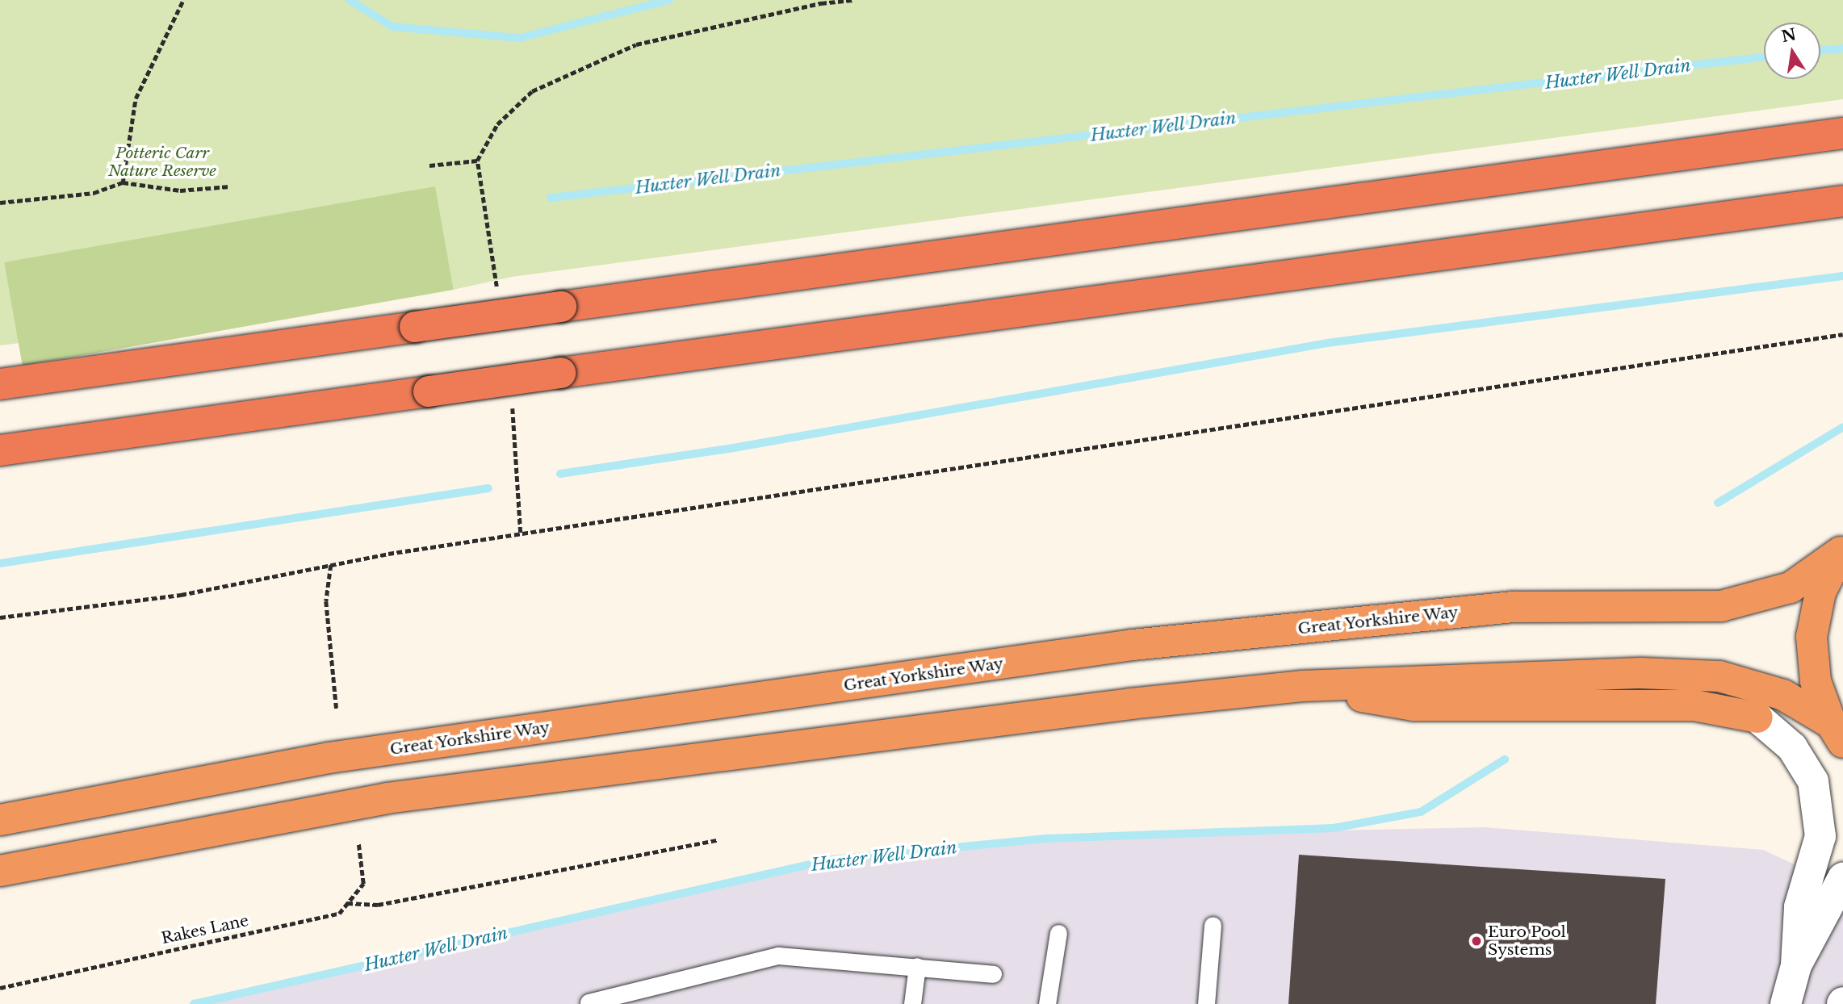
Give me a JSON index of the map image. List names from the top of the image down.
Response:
{
  "streets": {
    "highway": ["Great Yorkshire Way"],
    "path": ["Rakes Lane"]
  },
  "water": ["Huxter Well Drain"],
  "parks": ["Potteric Carr Nature Reserve"],
  "places": ["Euro Pool Systems"],
  "north": "top"
}
